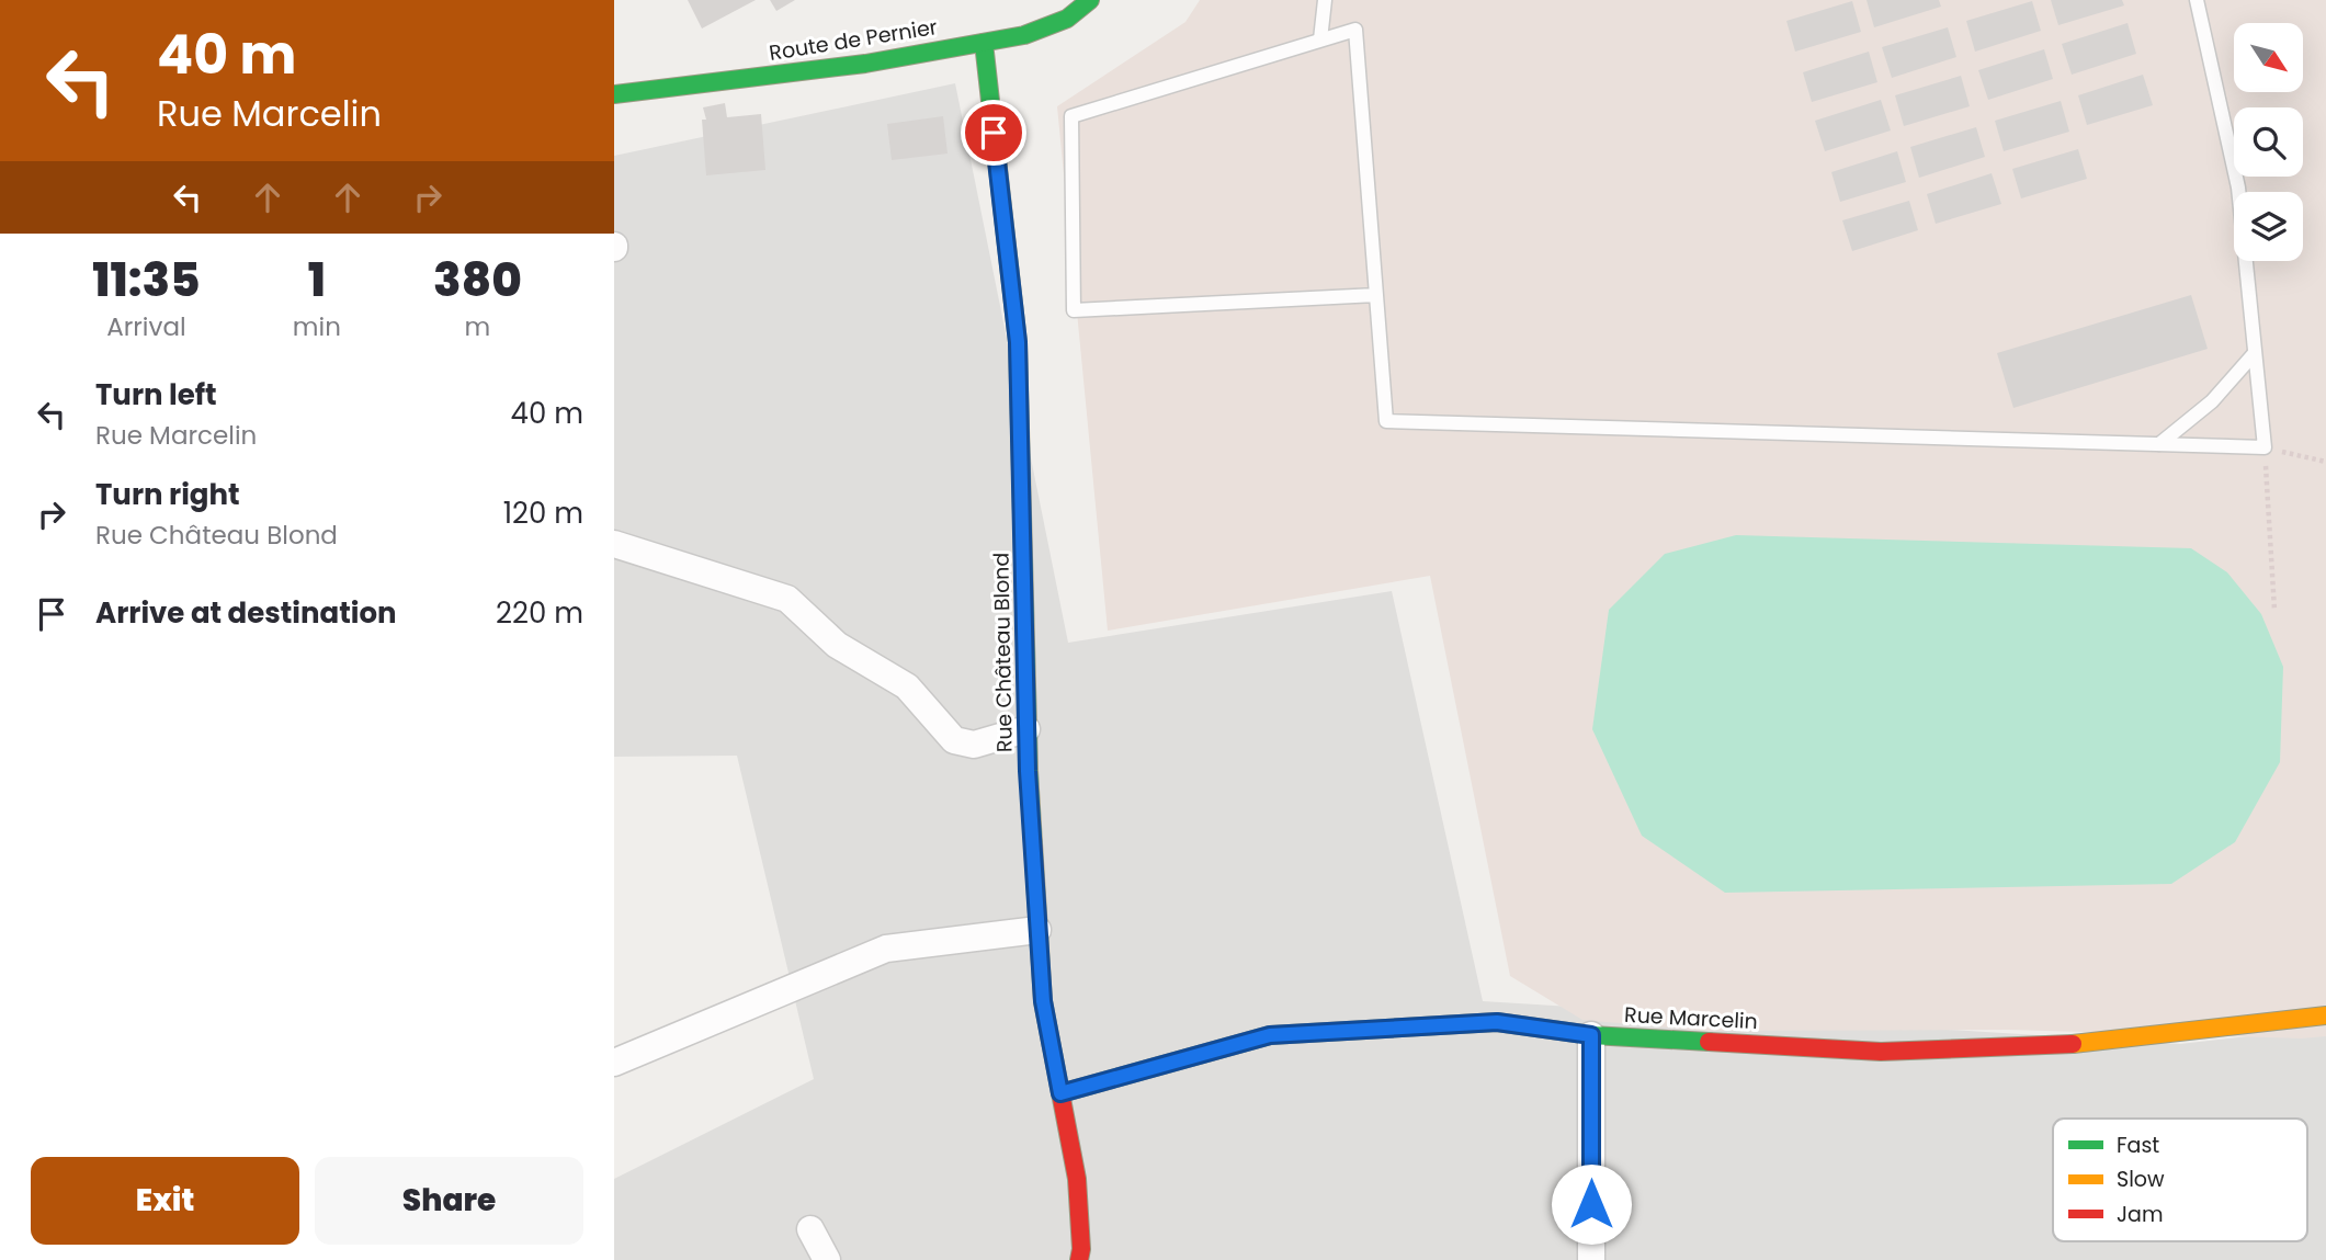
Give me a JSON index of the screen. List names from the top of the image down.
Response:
{
  "streets": {
    "street": ["Route de Pernier", "Rue Château Blond", "Rue Marcelin"]
  },
  "crossings": [
    ["Route de Pernier", "Rue Château Blond"],
    ["Rue Château Blond", "Rue Marcelin"]
  ],
  "legend": ["Fast", "Slow", "Jam"],
  "north": "bottom right",
  "page": {
    "turn": ["40 m", "Rue Marcelin"],
    "eta": [
      "11:35",
      "Arrival",
      "1",
      "min",
      "380",
      "m"
    ],
    "list": [
      {
        "name": "Turn left",
        "note": "Rue Marcelin",
        "value": "40 m"
      },
      {
        "name": "Turn right",
        "note": "Rue Château Blond",
        "value": "120 m"
      },
      {
        "name": "Arrive at destination",
        "value": "220 m"
      }
    ],
    "buttons": ["Exit", "Share"]
  }
}
